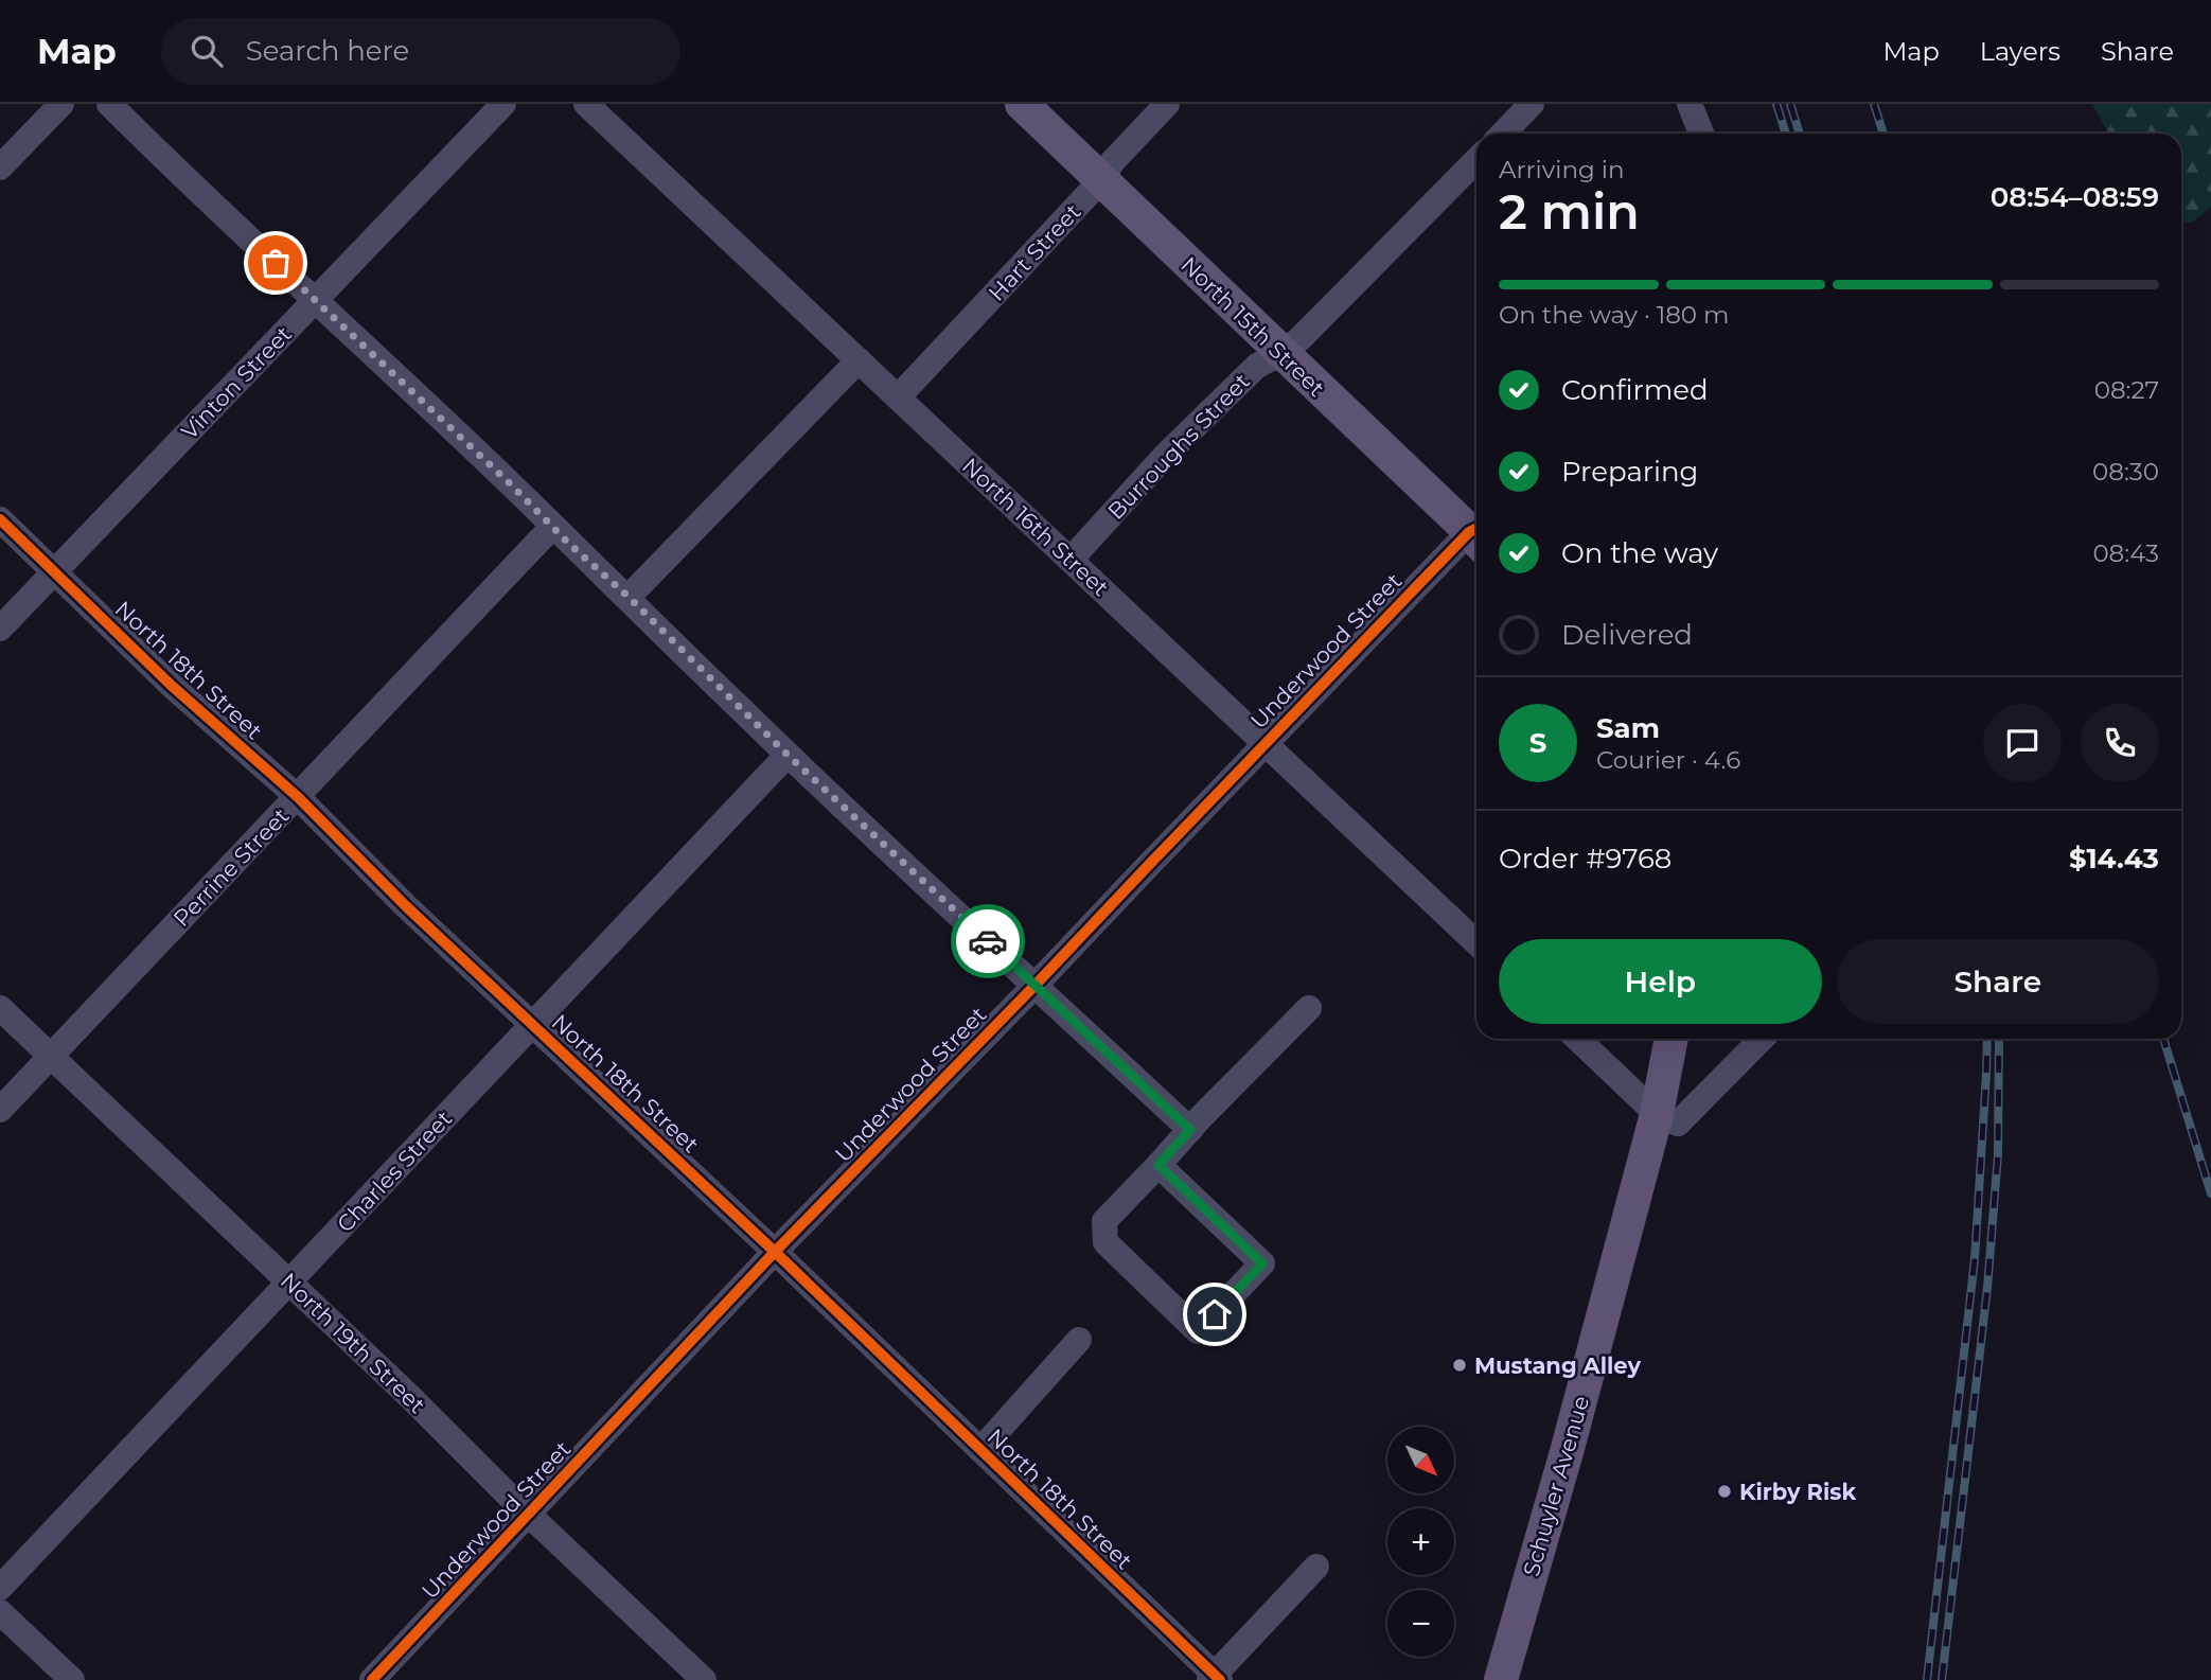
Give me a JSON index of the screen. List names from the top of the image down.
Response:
{
  "streets": {
    "main road": ["North 15th Street", "Schuyler Avenue"],
    "street": [
      "Hart Street",
      "Vinton Street",
      "Burroughs Street",
      "North 16th Street",
      "Underwood Street",
      "North 18th Street",
      "Perrine Street",
      "Charles Street",
      "North 19th Street"
    ]
  },
  "crossings": [
    ["Hart Street", "North 15th Street"],
    ["Hart Street", "North 16th Street"],
    ["North 15th Street", "Burroughs Street"],
    ["Vinton Street", "North 18th Street"],
    ["Burroughs Street", "North 16th Street"],
    ["North 16th Street", "Underwood Street"],
    ["Underwood Street", "North 18th Street"],
    ["Underwood Street", "North 19th Street"],
    ["North 18th Street", "Perrine Street"],
    ["North 18th Street", "Charles Street"],
    ["Perrine Street", "North 19th Street"],
    ["Charles Street", "North 19th Street"]
  ],
  "places": ["Mustang Alley", "Kirby Risk"],
  "north": "bottom right",
  "page": {
    "header": "Map",
    "search": "Search here",
    "nav": ["Map", "Layers", "Share"],
    "heading": ["2 min", "Arriving in", "08:54–08:59"],
    "panel": [
      "Sam",
      "Courier · 4.6",
      "Order #9768",
      "$14.43"
    ],
    "bar": "On the way · 180 m",
    "list": [
      ["Confirmed", "08:27"],
      ["Preparing", "08:30"],
      ["On the way", "08:43"],
      "Delivered"
    ],
    "round": "S",
    "buttons": ["Help", "Share"],
    "map_buttons": ["+", "−"]
  }
}
